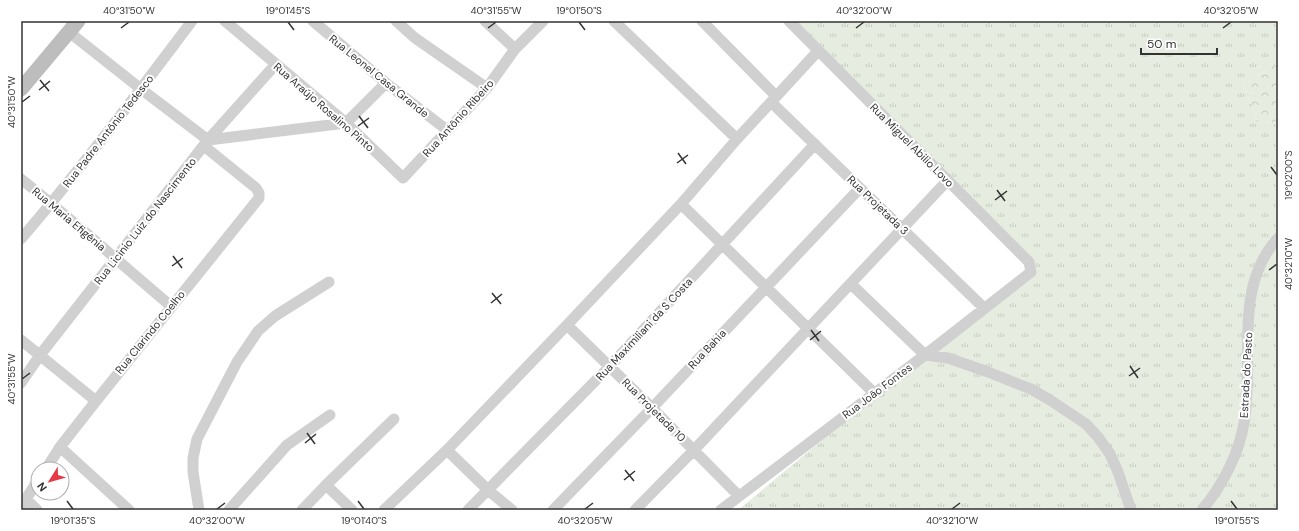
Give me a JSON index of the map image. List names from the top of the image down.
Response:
{
  "streets": {
    "street": [
      "Rua Leonel Casa Grande",
      "Rua Araújo Rosalino Pinto",
      "Rua Antônio Ribeiro",
      "Rua Padre Antônio Tedesco",
      "Rua Miguel Abilio Lovo",
      "Rua Projetada 3",
      "Rua Maria Efigênia",
      "Rua Licinio Luiz do Nascimento",
      "Rua Maximiliani da S Costa",
      "Rua Clarindo Coelho",
      "Rua Bahia",
      "Estrada do Pasto",
      "Rua João Fontes",
      "Rua Projetada 10"
    ]
  },
  "crossings": [
    ["Rua Leonel Casa Grande", "Rua Antônio Ribeiro"],
    ["Rua Araújo Rosalino Pinto", "Rua Antônio Ribeiro"],
    ["Rua Araújo Rosalino Pinto", "Rua Licinio Luiz do Nascimento"],
    ["Rua Padre Antônio Tedesco", "Rua Maria Efigênia"],
    ["Rua Miguel Abilio Lovo", "Rua João Fontes"],
    ["Rua Projetada 3", "Rua Maximiliani da S Costa"],
    ["Rua Projetada 3", "Rua Bahia"],
    ["Rua Projetada 3", "Rua João Fontes"],
    ["Rua Maria Efigênia", "Rua Licinio Luiz do Nascimento"],
    ["Rua Maria Efigênia", "Rua Clarindo Coelho"],
    ["Rua Licinio Luiz do Nascimento", "Rua Clarindo Coelho"],
    ["Rua Maximiliani da S Costa", "Rua Projetada 10"],
    ["Rua Bahia", "Rua Projetada 10"],
    ["Rua João Fontes", "Rua Projetada 10"]
  ],
  "scale_bar": "50 m",
  "north": "bottom left",
  "coordinates": [
    "40°31'50\"W",
    "19°01'45\"S",
    "40°31'55\"W",
    "19°01'50\"S",
    "40°32'00\"W",
    "40°32'05\"W",
    "19°02'00\"S",
    "40°32'10\"W",
    "19°01'35\"S",
    "19°01'40\"S",
    "19°01'55\"S"
  ]
}
